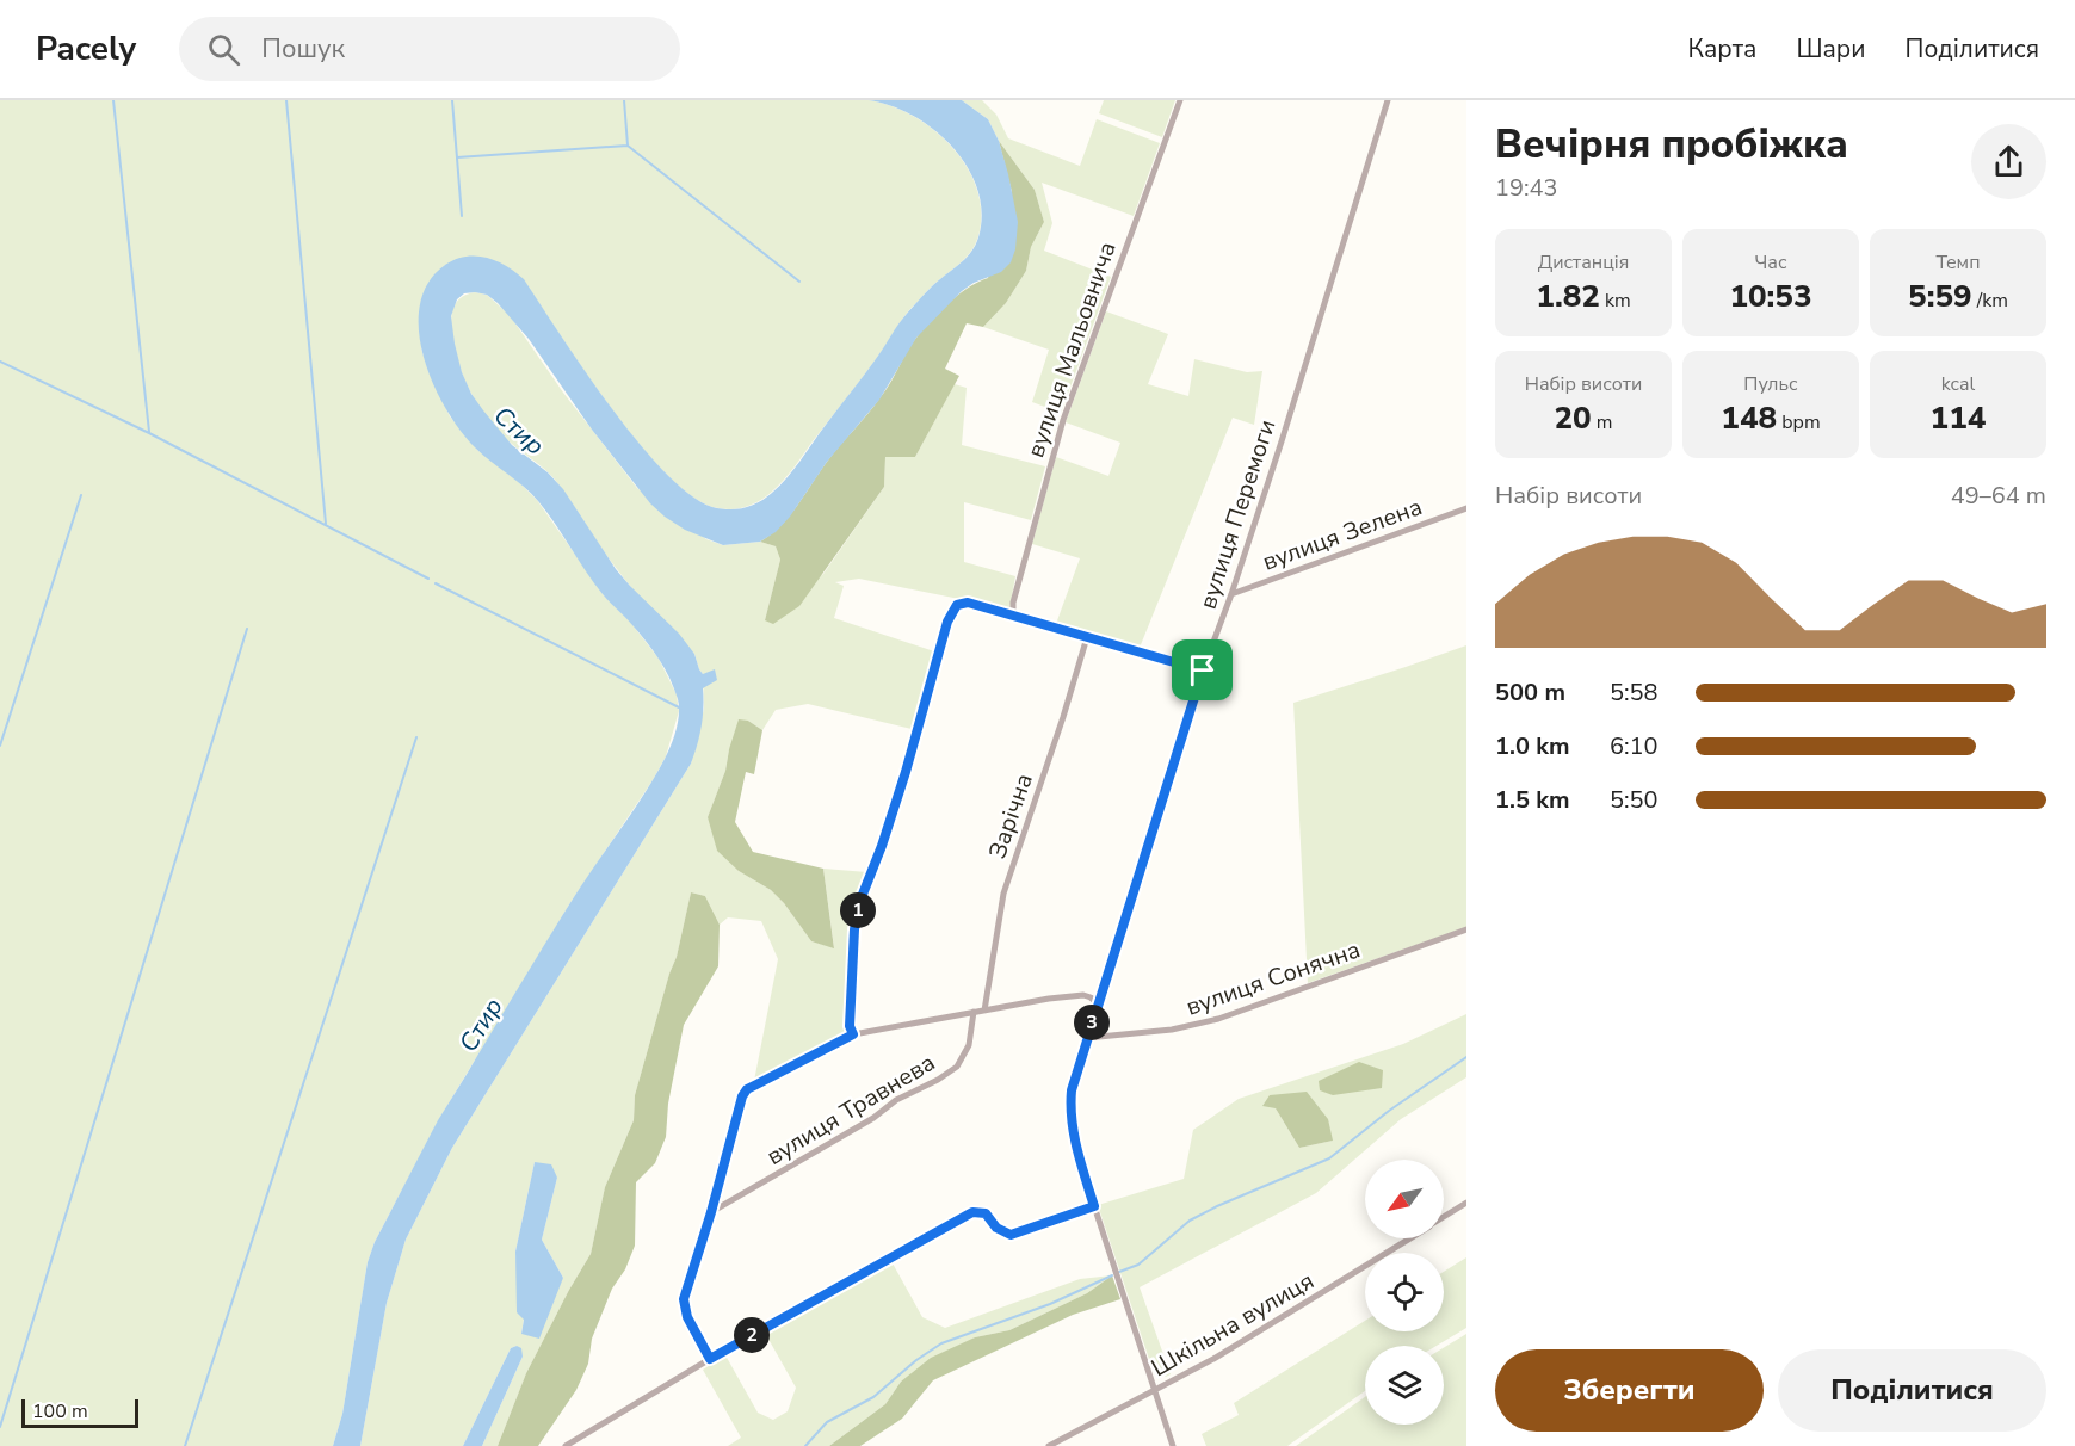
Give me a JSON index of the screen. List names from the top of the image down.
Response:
{
  "streets": {
    "street": [
      "вулиця Мальовнича",
      "вулиця Перемоги",
      "вулиця Зелена",
      "Зарічна",
      "вулиця Сонячна",
      "вулиця Травнева",
      "Шкільна вулиця"
    ]
  },
  "crossings": [
    ["вулиця Перемоги", "вулиця Зелена"],
    ["вулиця Перемоги", "вулиця Сонячна"],
    ["вулиця Перемоги", "Шкільна вулиця"]
  ],
  "water": ["Стир"],
  "scale_bar": "100 m",
  "north": "bottom left",
  "page": {
    "header": "Pacely",
    "search": "Пошук",
    "nav": ["Карта", "Шари", "Поділитися"],
    "heading": ["Вечірня пробіжка", "19:43"],
    "stats": [
      ["Дистанція", "1.82 km"],
      ["Час", "10:53"],
      ["Темп", "5:59 /km"],
      ["Набір висоти", "20 m"],
      ["Пульс", "148 bpm"],
      ["kcal", "114"]
    ],
    "chart": ["Набір висоти", "49–64 m"],
    "list": [
      {
        "name": "500 m",
        "note": "5:58"
      },
      {
        "name": "1.0 km",
        "note": "6:10"
      },
      {
        "name": "1.5 km",
        "note": "5:50"
      }
    ],
    "pins": ["1", "3", "2"],
    "buttons": ["Зберегти", "Поділитися"],
    "scale": "100 m"
  }
}
